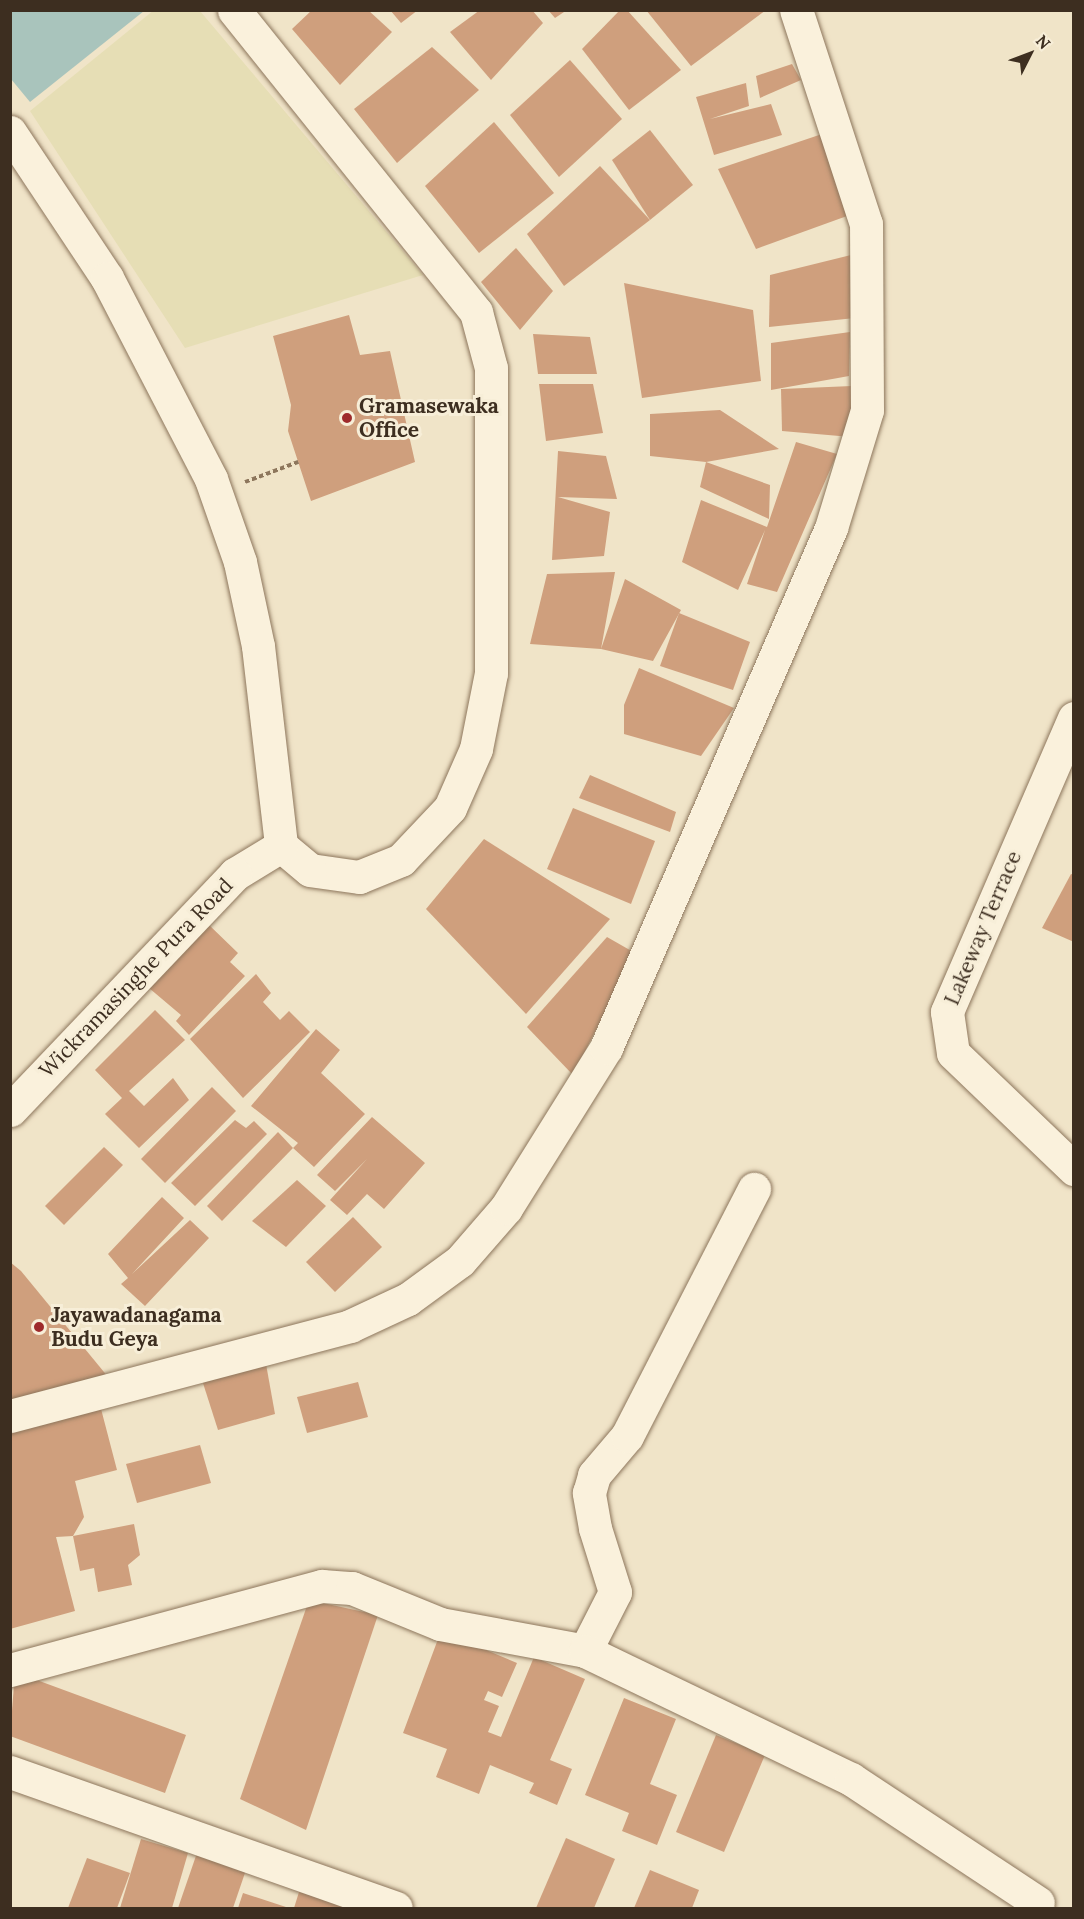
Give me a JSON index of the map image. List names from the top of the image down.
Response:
{
  "streets": {
    "street": ["Lakeway Terrace", "Wickramasinghe Pura Road"]
  },
  "places": ["Gramasewaka Office", "Jayawadanagama Budu Geya"],
  "north": "top right"
}
